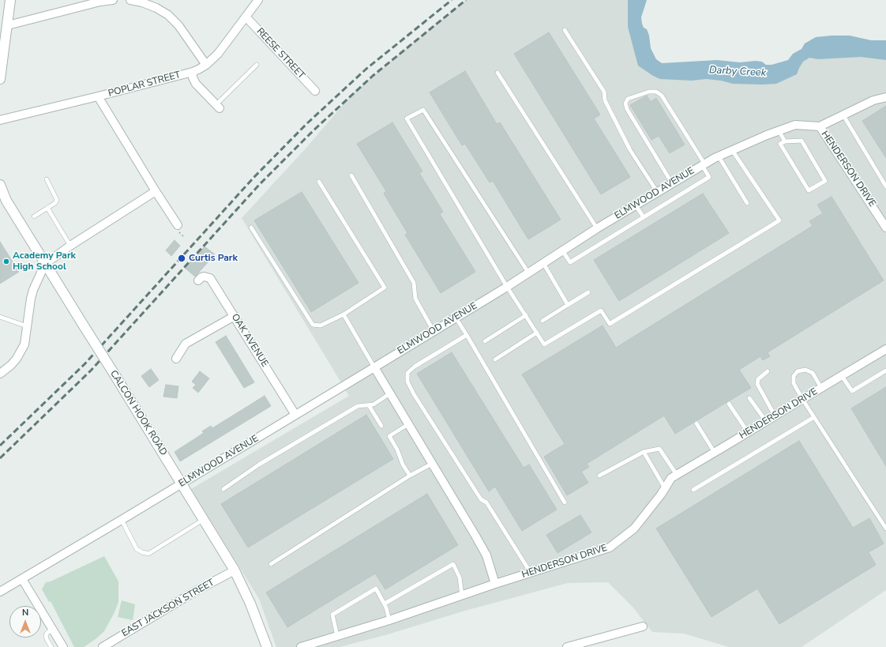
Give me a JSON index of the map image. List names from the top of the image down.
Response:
{
  "streets": {
    "street": [
      "REESE STREET",
      "POPLAR STREET",
      "HENDERSON DRIVE",
      "ELMWOOD AVENUE",
      "OAK AVENUE",
      "CALCON HOOK ROAD",
      "EAST JACKSON STREET"
    ]
  },
  "crossings": [
    ["REESE STREET", "POPLAR STREET"],
    ["HENDERSON DRIVE", "ELMWOOD AVENUE"],
    ["ELMWOOD AVENUE", "OAK AVENUE"],
    ["ELMWOOD AVENUE", "CALCON HOOK ROAD"],
    ["CALCON HOOK ROAD", "EAST JACKSON STREET"]
  ],
  "water": ["Darby Creek"],
  "places": ["Curtis Park", "Academy Park High School"],
  "north": "top"
}
